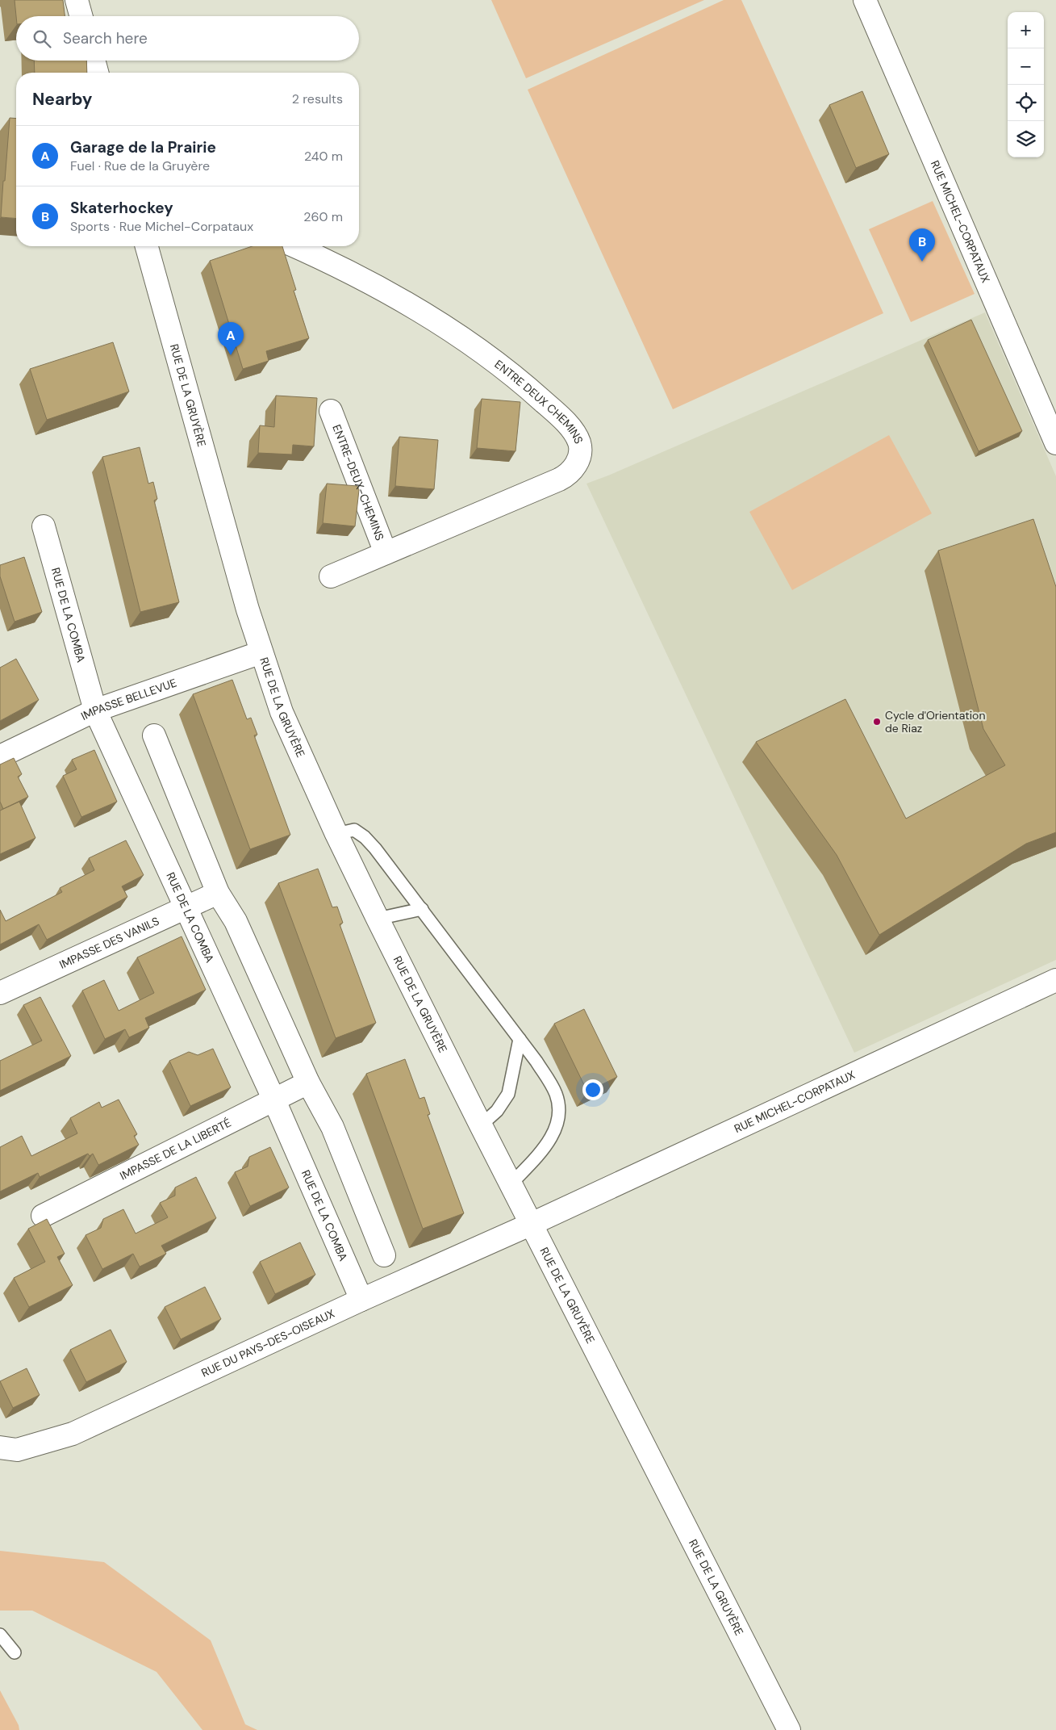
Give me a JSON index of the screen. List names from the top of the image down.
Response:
{
  "streets": {
    "street": [
      "RUE MICHEL-CORPATAUX",
      "RUE DE LA GRUYÈRE",
      "ENTRE DEUX CHEMINS",
      "ENTRE-DEUX-CHEMINS",
      "RUE DE LA COMBA",
      "IMPASSE BELLEVUE",
      "IMPASSE DES VANILS",
      "IMPASSE DE LA LIBERTÉ",
      "RUE DU PAYS-DES-OISEAUX"
    ]
  },
  "crossings": [
    ["RUE MICHEL-CORPATAUX", "RUE DE LA GRUYÈRE"],
    ["RUE MICHEL-CORPATAUX", "RUE DU PAYS-DES-OISEAUX"],
    ["RUE DE LA GRUYÈRE", "IMPASSE BELLEVUE"],
    ["RUE DE LA GRUYÈRE", "RUE DU PAYS-DES-OISEAUX"],
    ["ENTRE DEUX CHEMINS", "ENTRE-DEUX-CHEMINS"],
    ["RUE DE LA COMBA", "IMPASSE BELLEVUE"],
    ["RUE DE LA COMBA", "IMPASSE DES VANILS"],
    ["RUE DE LA COMBA", "IMPASSE DE LA LIBERTÉ"],
    ["RUE DE LA COMBA", "RUE DU PAYS-DES-OISEAUX"]
  ],
  "places": ["Cycle d'Orientation de Riaz"],
  "page": {
    "map_buttons": ["+", "−"],
    "search": "Search here",
    "heading": ["Nearby", "2 results"],
    "list": [
      {
        "mark": "A",
        "name": "Garage de la Prairie",
        "note": "Fuel · Rue de la Gruyère",
        "value": "240 m"
      },
      {
        "mark": "B",
        "name": "Skaterhockey",
        "note": "Sports · Rue Michel-Corpataux",
        "value": "260 m"
      }
    ],
    "pins": ["B", "A"]
  }
}
